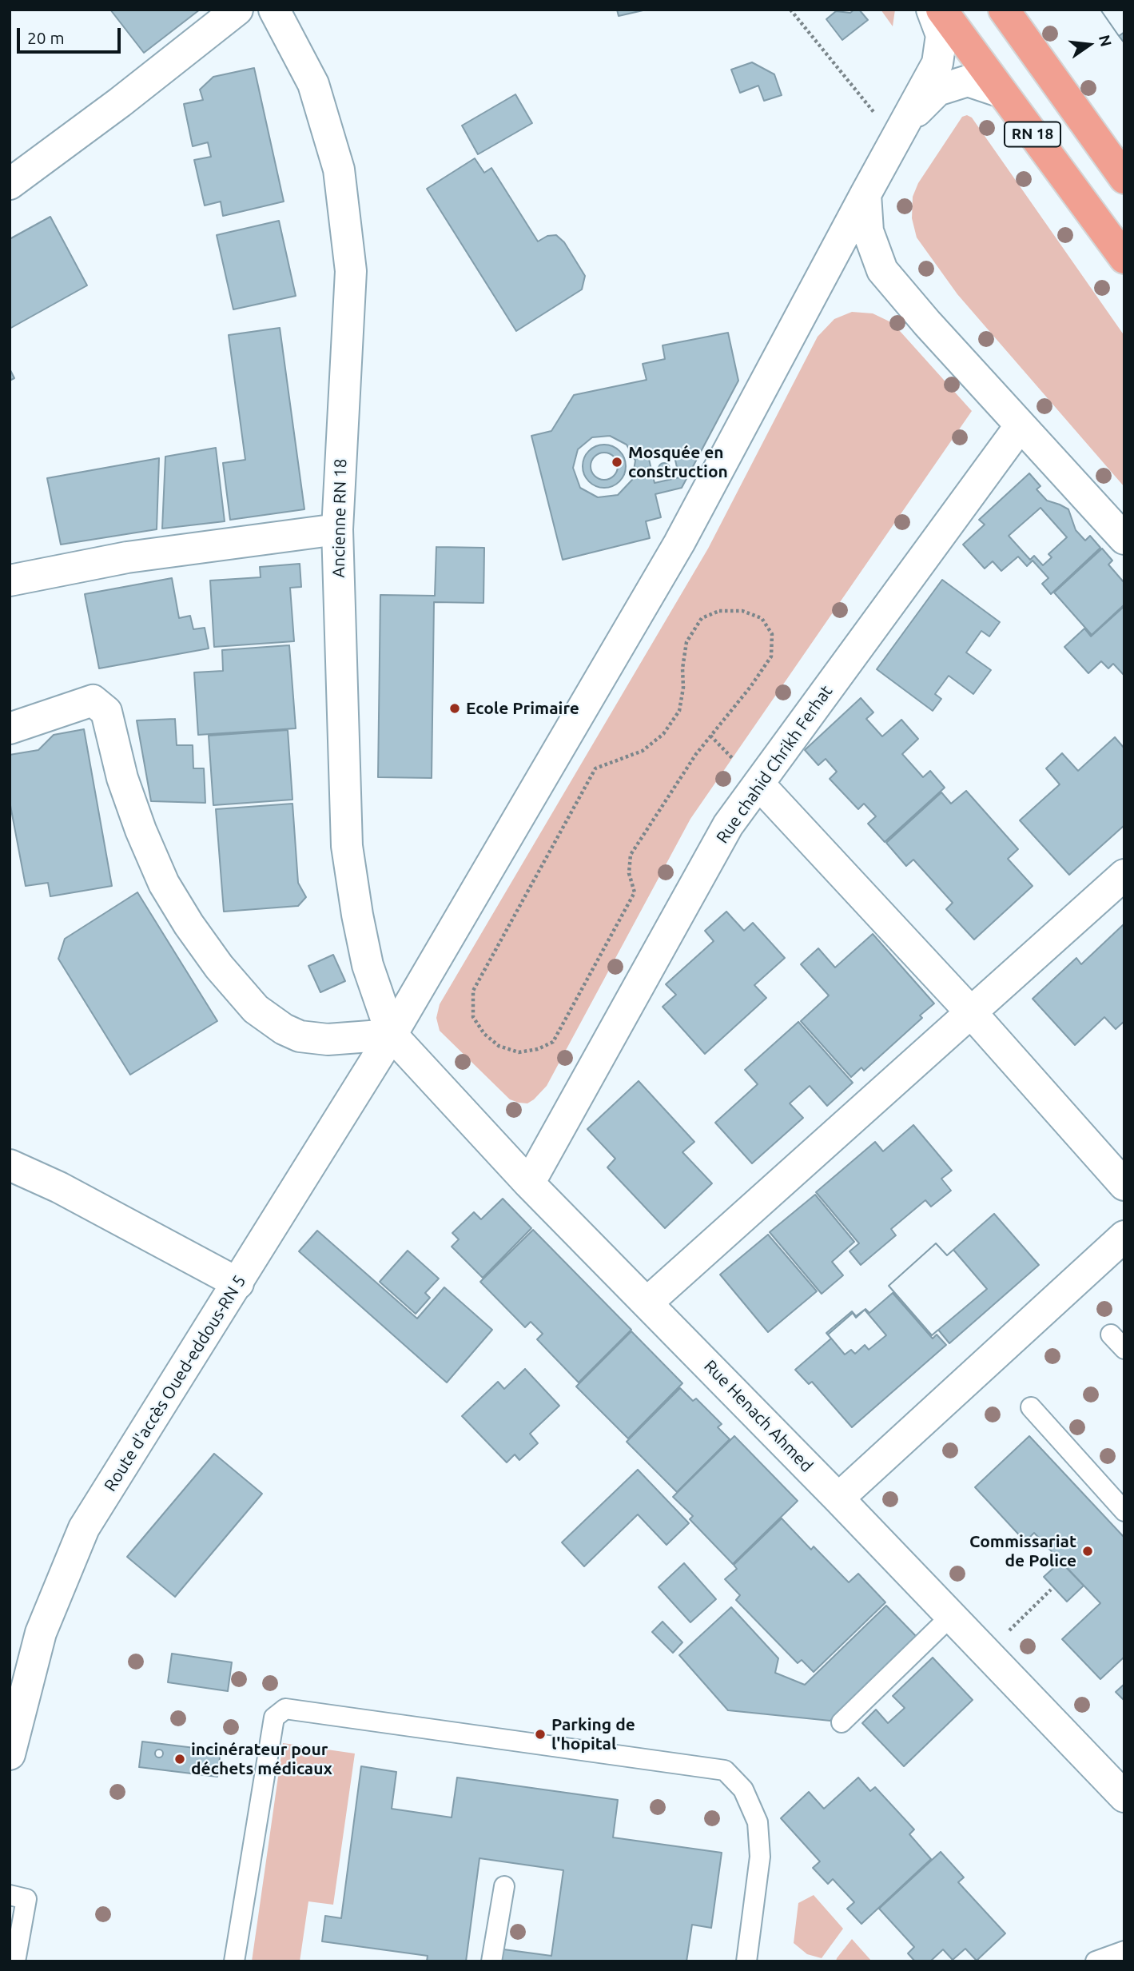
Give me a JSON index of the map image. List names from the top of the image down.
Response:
{
  "streets": {
    "main road": ["RN 18"],
    "street": [
      "Ancienne RN 18",
      "Rue chahid Chrikh Ferhat",
      "Route d'accès Oued-eddous-RN 5",
      "Rue Henach Ahmed"
    ]
  },
  "crossings": [
    ["Ancienne RN 18", "Route d'accès Oued-eddous-RN 5"],
    ["Ancienne RN 18", "Rue Henach Ahmed"],
    ["Rue chahid Chrikh Ferhat", "Rue Henach Ahmed"],
    ["Route d'accès Oued-eddous-RN 5", "Rue Henach Ahmed"]
  ],
  "places": [
    "Mosquée en construction",
    "Ecole Primaire",
    "Commissariat de Police",
    "Parking de l'hopital",
    "incinérateur pour déchets médicaux"
  ],
  "scale_bar": "20 m",
  "north": "right"
}
